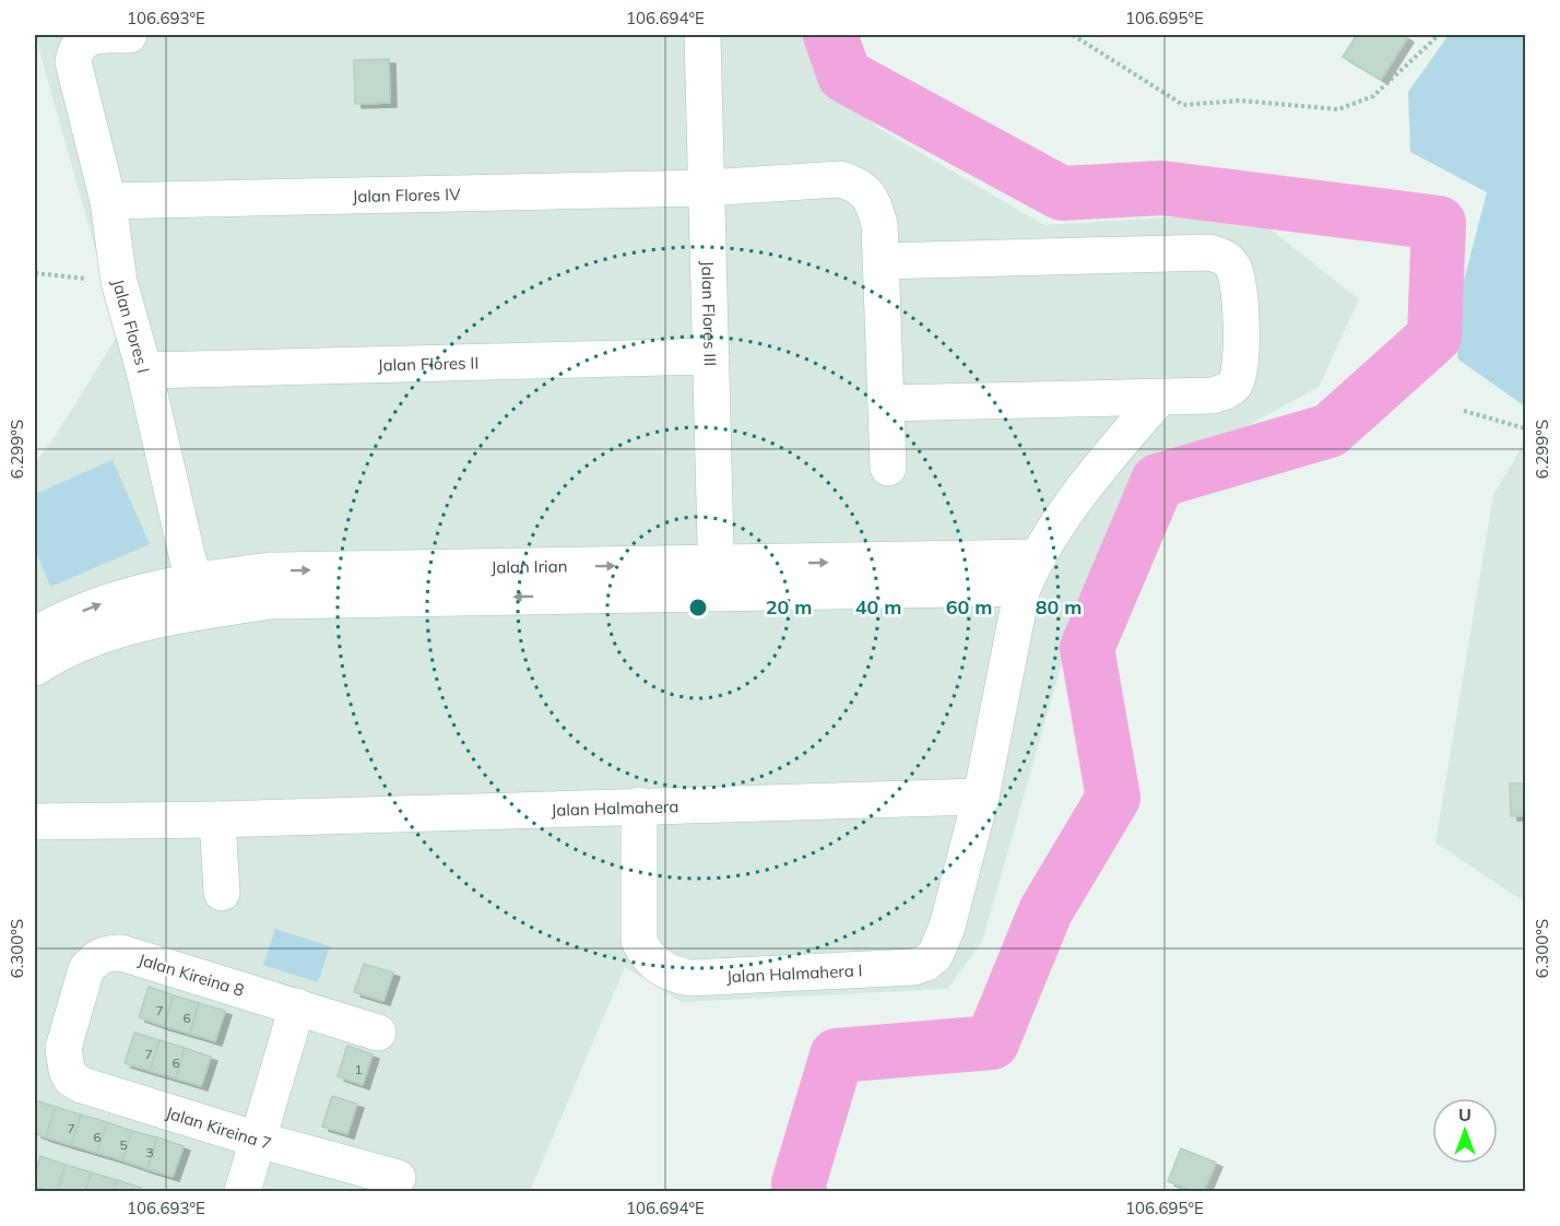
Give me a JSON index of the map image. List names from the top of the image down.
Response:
{
  "streets": {
    "street": [
      "Jalan Flores IV",
      "Jalan Flores III",
      "Jalan Flores I",
      "Jalan Flores II",
      "Jalan Irian",
      "Jalan Halmahera",
      "Jalan Halmahera I",
      "Jalan Kireina 8",
      "Jalan Kireina 7"
    ]
  },
  "crossings": [
    ["Jalan Flores IV", "Jalan Flores III"],
    ["Jalan Flores IV", "Jalan Flores I"],
    ["Jalan Flores III", "Jalan Flores II"],
    ["Jalan Flores III", "Jalan Irian"],
    ["Jalan Flores I", "Jalan Flores II"],
    ["Jalan Flores I", "Jalan Irian"],
    ["Jalan Halmahera", "Jalan Halmahera I"],
    ["Jalan Kireina 8", "Jalan Kireina 7"]
  ],
  "house_numbers": [
    "7",
    "6",
    "7",
    "6",
    "1",
    "7",
    "6",
    "5",
    "3"
  ],
  "north": "top",
  "coordinates": [
    "106.693°E",
    "106.694°E",
    "106.695°E",
    "6.299°S",
    "6.300°S"
  ],
  "rings": [
    "20 m",
    "40 m",
    "60 m",
    "80 m"
  ]
}
